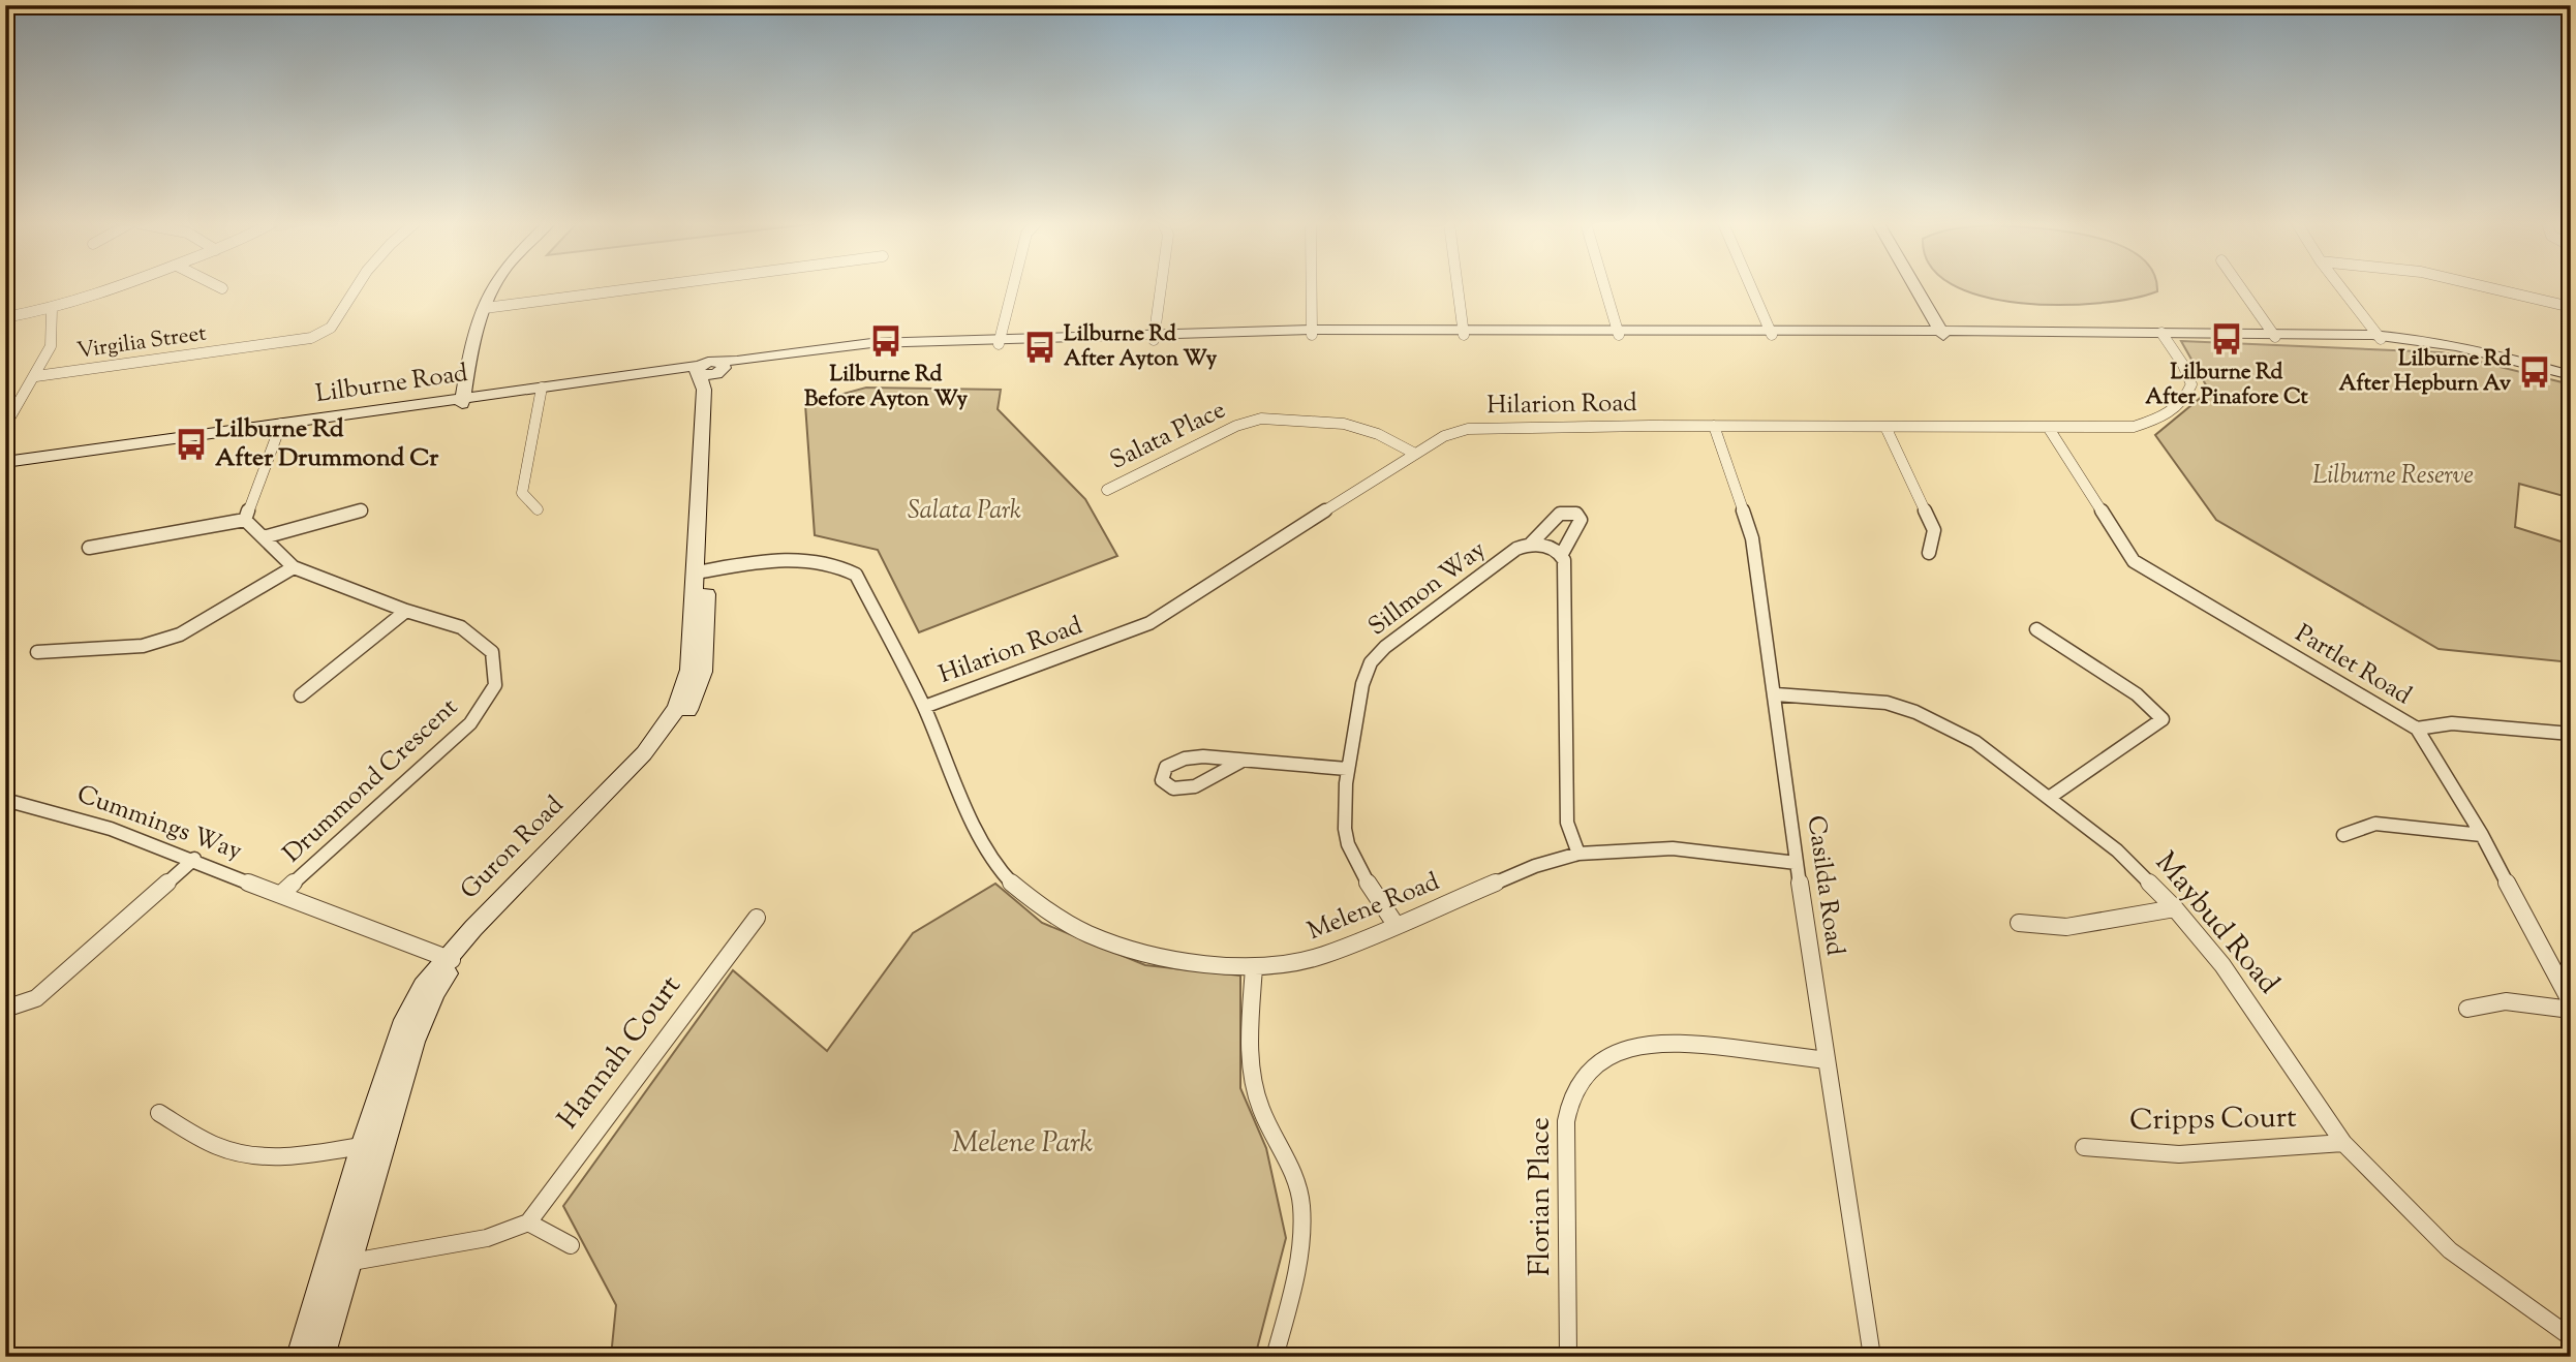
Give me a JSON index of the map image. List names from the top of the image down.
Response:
{
  "streets": {
    "street": [
      "Virgilia Street",
      "Lilburne Road",
      "Hilarion Road",
      "Salata Place",
      "Sillmon Way",
      "Partlet Road",
      "Drummond Crescent",
      "Cummings Way",
      "Guron Road",
      "Casilda Road",
      "Melene Road",
      "Maybud Road",
      "Hannah Court",
      "Cripps Court",
      "Florian Place"
    ]
  },
  "crossings": [
    ["Lilburne Road", "Hilarion Road"],
    ["Lilburne Road", "Guron Road"],
    ["Hilarion Road", "Salata Place"],
    ["Hilarion Road", "Partlet Road"],
    ["Hilarion Road", "Casilda Road"],
    ["Hilarion Road", "Melene Road"],
    ["Sillmon Way", "Melene Road"],
    ["Drummond Crescent", "Cummings Way"],
    ["Cummings Way", "Guron Road"],
    ["Guron Road", "Melene Road"],
    ["Casilda Road", "Melene Road"],
    ["Casilda Road", "Maybud Road"],
    ["Casilda Road", "Florian Place"],
    ["Maybud Road", "Cripps Court"]
  ],
  "parks": ["Lilburne Reserve", "Salata Park", "Melene Park"],
  "places": {
    "bus stop": [
      "Lilburne Rd After Pinafore Ct",
      "Lilburne Rd Before Ayton Wy",
      "Lilburne Rd After Ayton Wy",
      "Lilburne Rd After Hepburn Av",
      "Lilburne Rd After Drummond Cr"
    ]
  }
}
